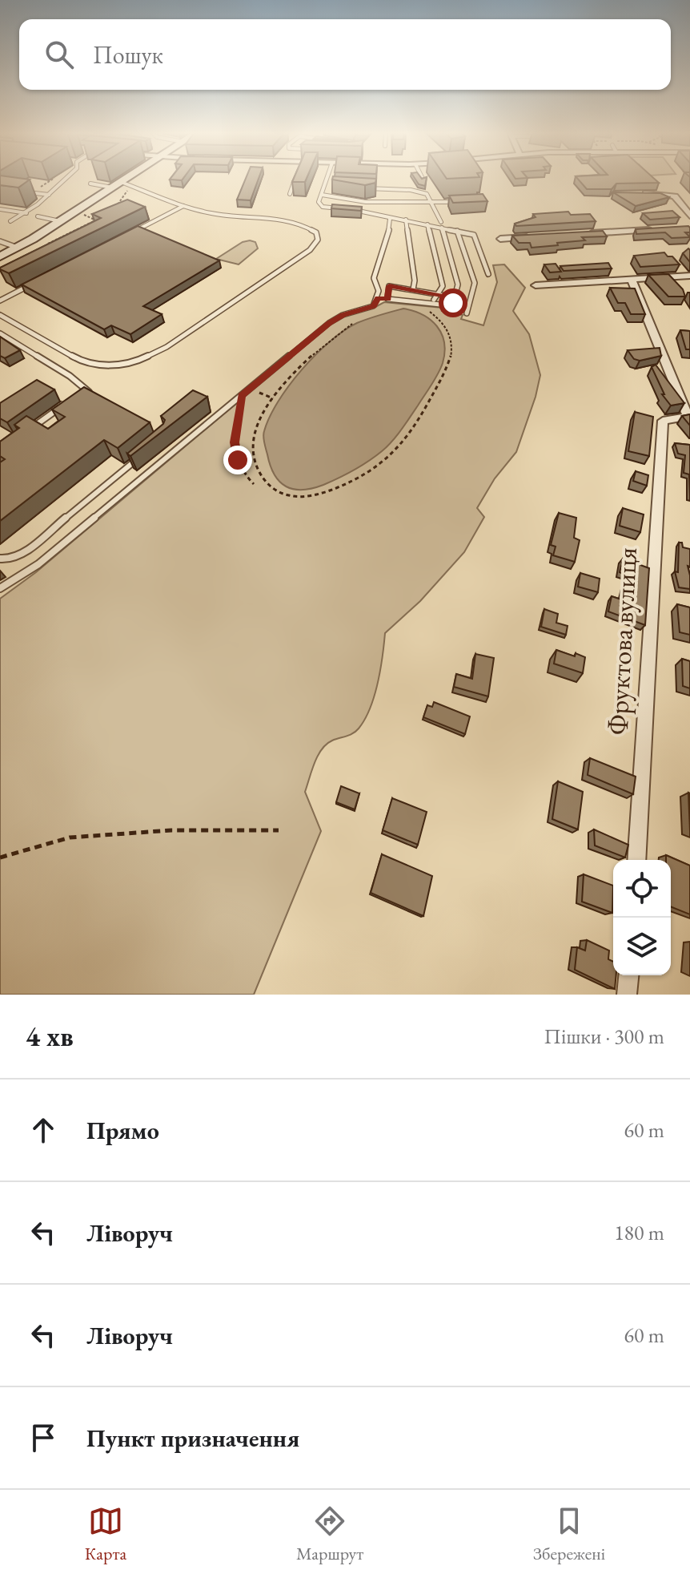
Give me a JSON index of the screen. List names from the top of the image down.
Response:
{
  "streets": {
    "street": ["Фруктова вулиця"]
  },
  "page": {
    "search": "Пошук",
    "heading": ["4 хв", "Пішки · 300 m"],
    "list": [
      ["Прямо", "60 m"],
      ["Ліворуч", "180 m"],
      ["Ліворуч", "60 m"],
      "Пункт призначення"
    ],
    "nav": ["Карта", "Маршрут", "Збережені"]
  }
}
